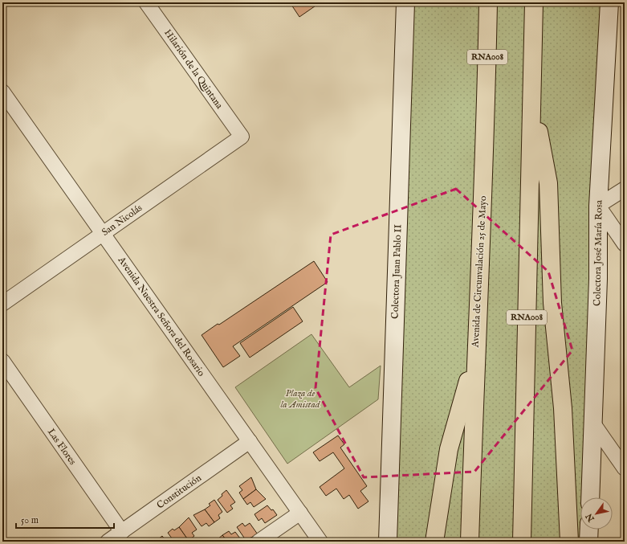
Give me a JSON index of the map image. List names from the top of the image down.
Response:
{
  "streets": {
    "highway": ["RNA008", "Avenida de Circunvalación 25 de Mayo"],
    "main road": ["Colectora José María Rosa", "Colectora Juan Pablo II"],
    "street": [
      "Hilarión de la Quintana",
      "San Nicolás",
      "Avenida Nuestra Señora del Rosario",
      "Las Flores",
      "Constitución"
    ]
  },
  "crossings": [
    ["Hilarión de la Quintana", "San Nicolás"],
    ["San Nicolás", "Avenida Nuestra Señora del Rosario"],
    ["Avenida Nuestra Señora del Rosario", "Constitución"],
    ["Las Flores", "Constitución"]
  ],
  "parks": ["Plaza de la Amistad"],
  "scale_bar": "50 m",
  "north": "bottom left"
}
